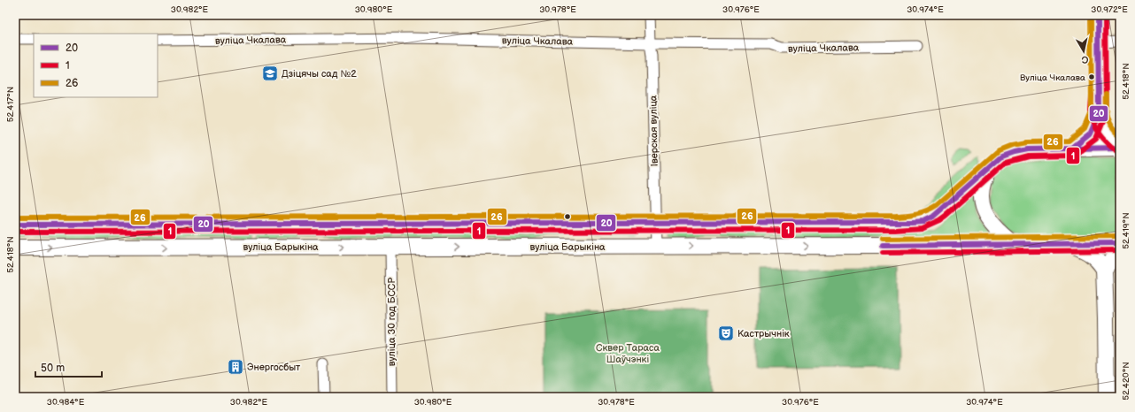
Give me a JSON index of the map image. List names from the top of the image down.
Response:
{
  "streets": {
    "main road": ["вуліца Барыкіна"],
    "street": ["вуліца Чкалава", "Іверская вуліца", "вуліца 30 год БССР"]
  },
  "crossings": [
    ["вуліца Чкалава", "Іверская вуліца"],
    ["Іверская вуліца", "вуліца Барыкіна"],
    ["вуліца Барыкіна", "вуліца 30 год БССР"]
  ],
  "parks": ["Сквер Тараса Шаўчэнкі"],
  "places": {
    "school or university": ["Дзіцячы сад №2"],
    "other": ["Вуліца Чкалава"],
    "theatre": ["Кастрычнік"],
    "building": ["Энергосбыт"]
  },
  "lines": ["transit line 20", "transit line 1", "transit line 26"],
  "legend": ["20", "1", "26"],
  "scale_bar": "50 m",
  "north": "bottom",
  "coordinates": [
    "30.982°E",
    "30.980°E",
    "30.978°E",
    "30.976°E",
    "30.974°E",
    "30.972°E",
    "52.418°N",
    "52.417°N",
    "52.419°N",
    "52.420°N",
    "30.984°E"
  ]
}
